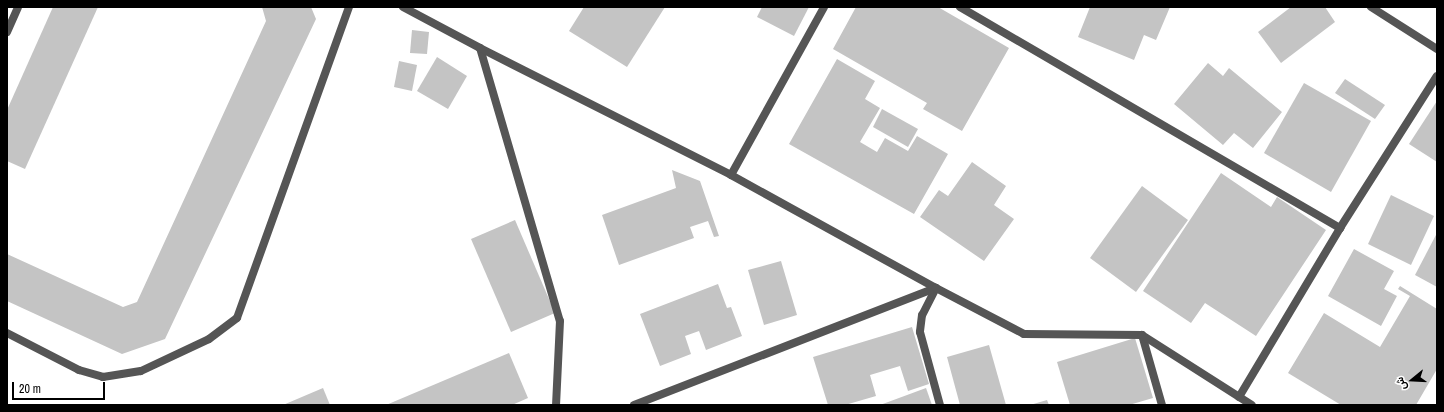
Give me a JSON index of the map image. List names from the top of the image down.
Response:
{
  "scale_bar": "20 m",
  "north": "left"
}
